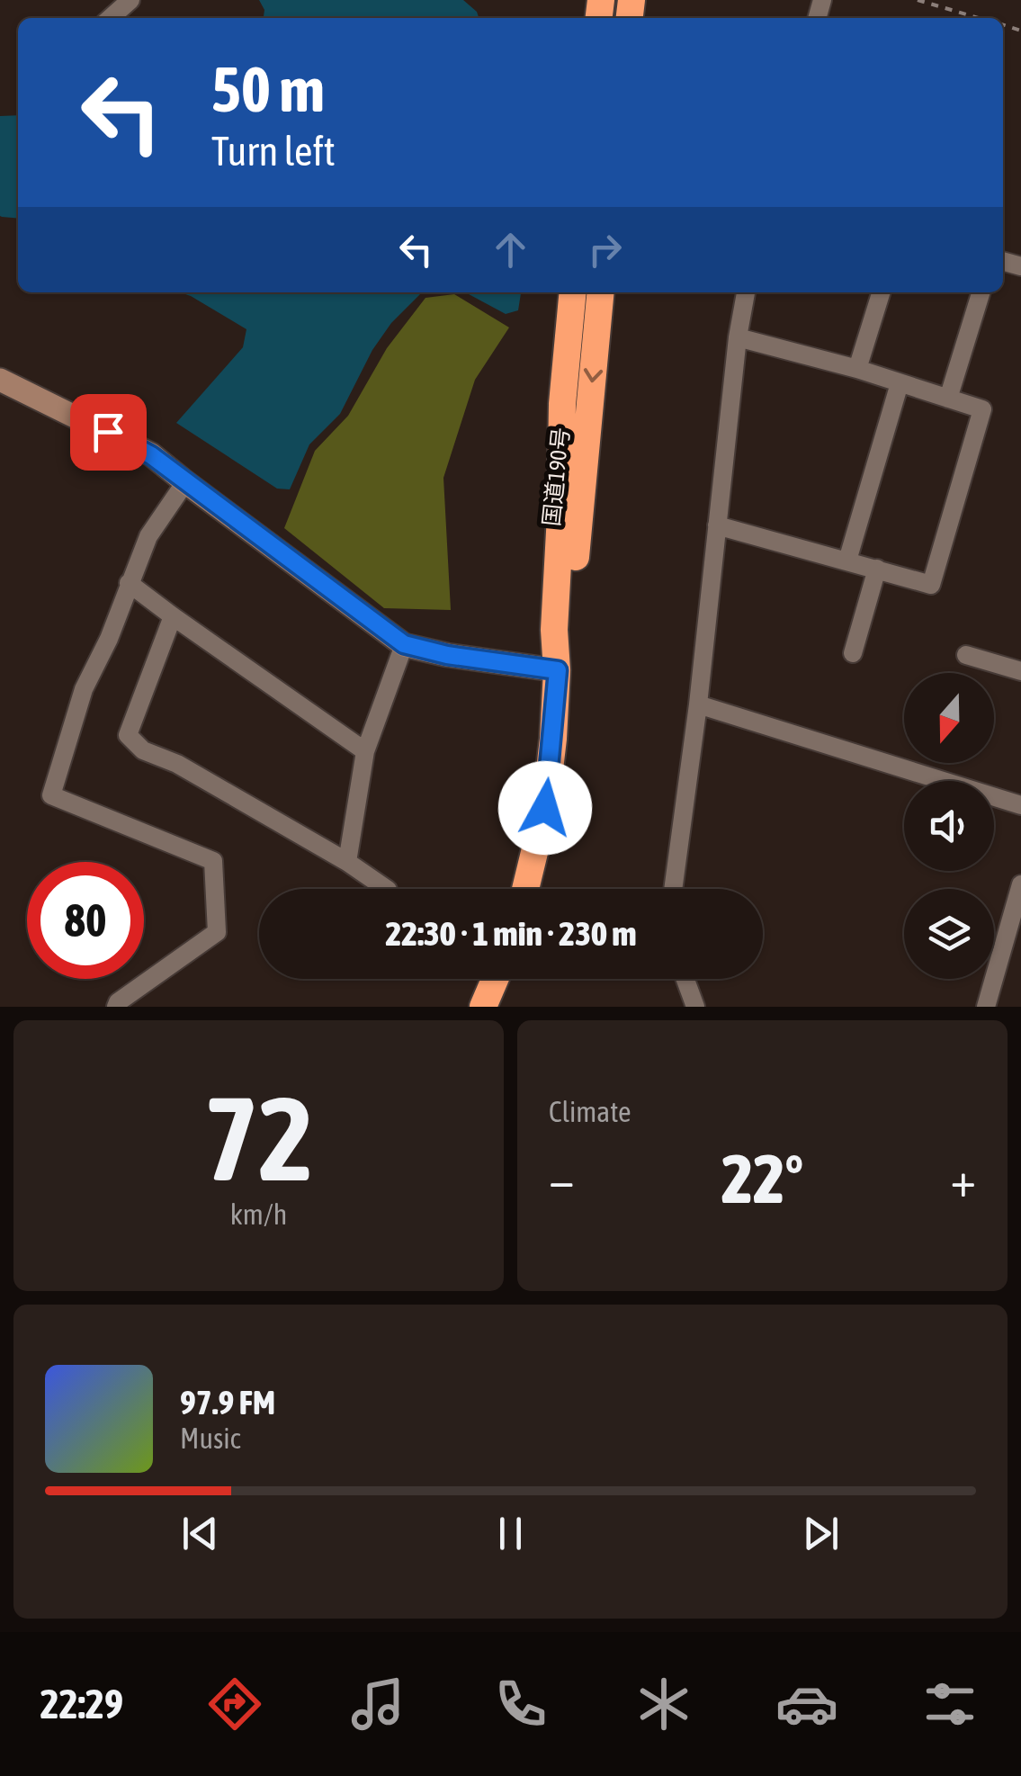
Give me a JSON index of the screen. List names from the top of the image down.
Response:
{
  "streets": {
    "highway": ["国道190号"]
  },
  "north": "bottom",
  "page": {
    "turn": ["50 m", "Turn left"],
    "limit": "80",
    "trip": "22:30 · 1 min · 230 m",
    "tile": [
      ["72", "km/h"],
      "Climate"
    ],
    "heat": ["−", "22°", "+"],
    "song": ["97.9 FM", "Music"],
    "tabs": "22:29"
  }
}
